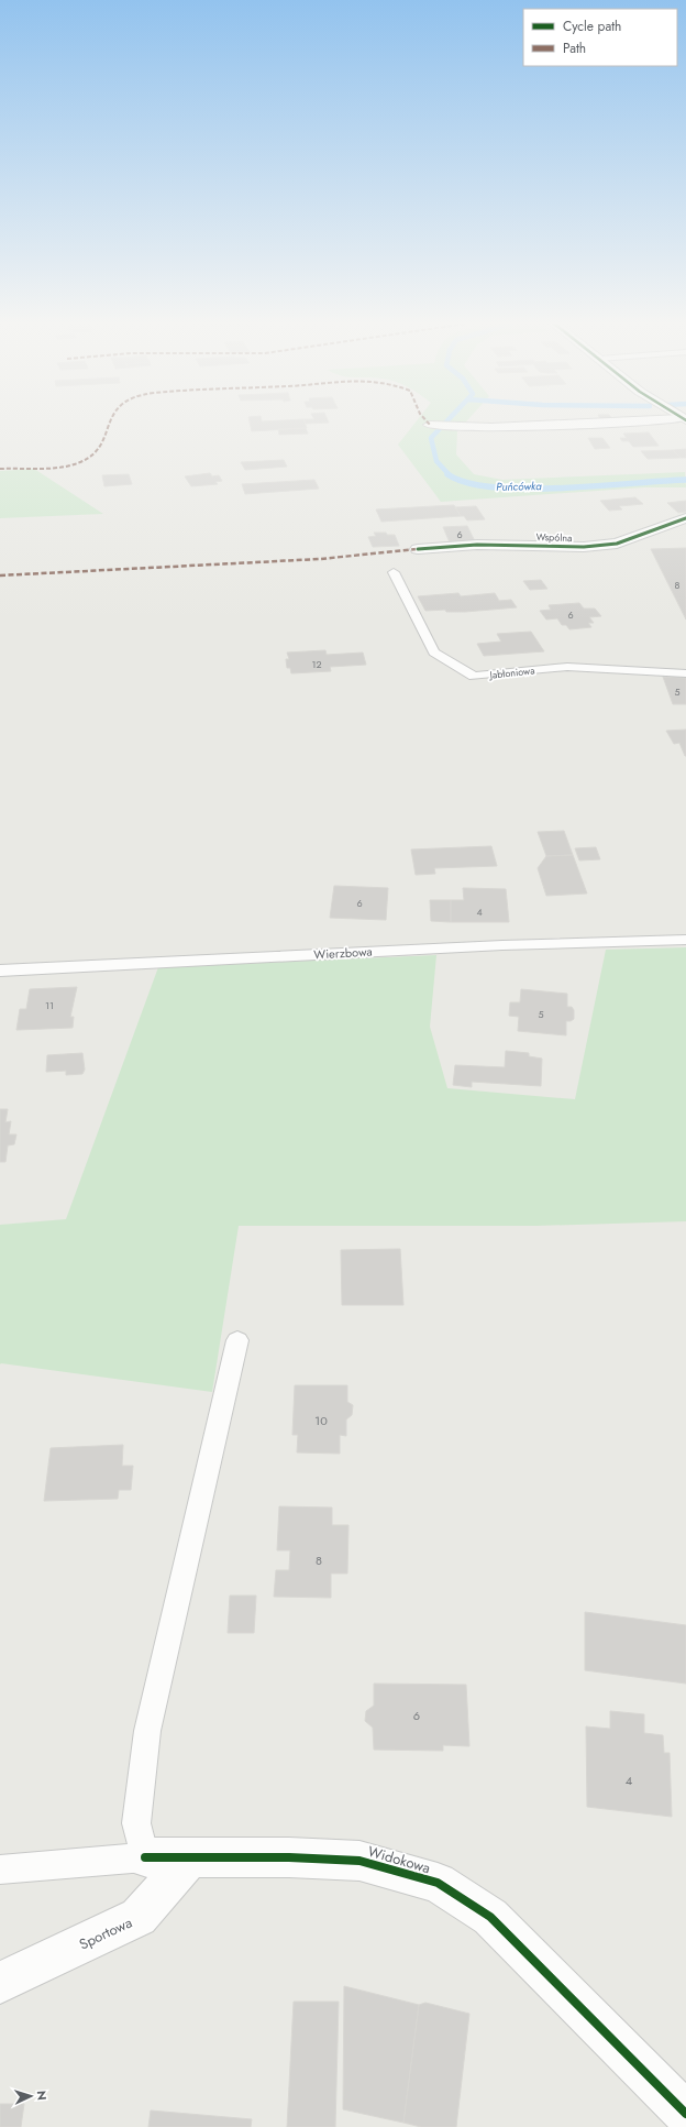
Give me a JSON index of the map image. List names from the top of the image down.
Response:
{
  "streets": {
    "street": ["Wspólna", "Widokowa", "Sportowa"],
    "lane": ["Jabłoniowa", "Wierzbowa"]
  },
  "crossings": [
    ["Widokowa", "Sportowa"]
  ],
  "water": ["Puńcówka"],
  "house_numbers": [
    "6",
    "8",
    "6",
    "12",
    "5",
    "6",
    "4",
    "11",
    "5",
    "10",
    "8",
    "6",
    "4"
  ],
  "legend": ["Cycle path", "Path"],
  "north": "right"
}
